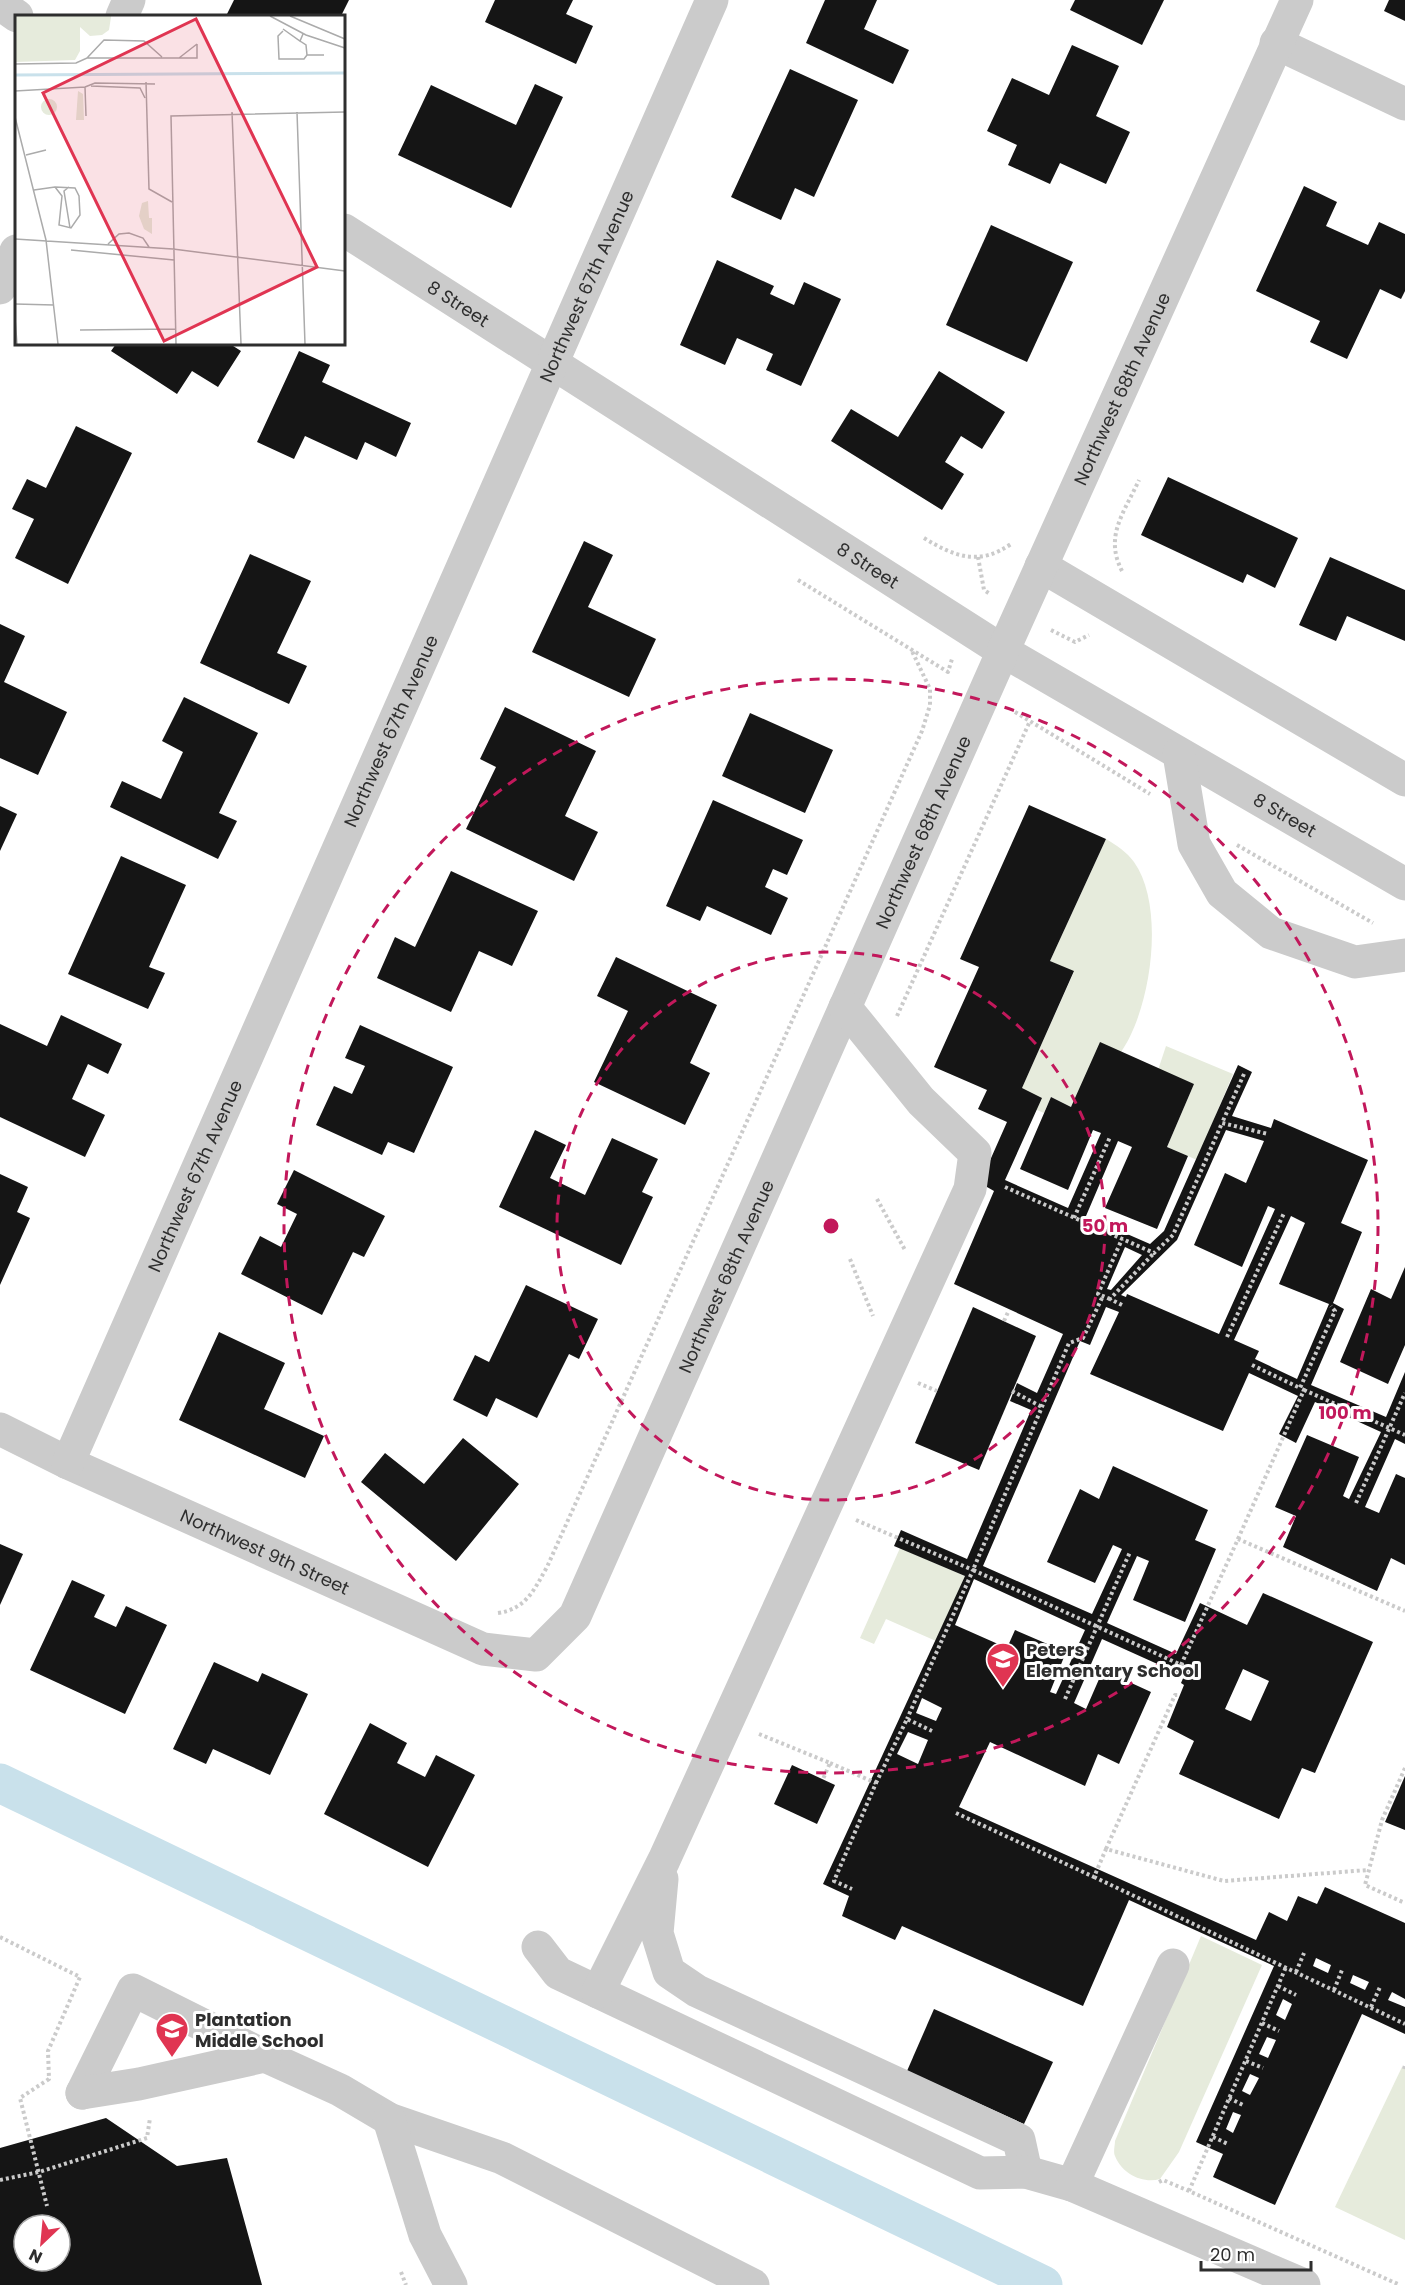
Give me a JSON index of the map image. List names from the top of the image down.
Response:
{
  "streets": {
    "street": [
      "Northwest 67th Avenue",
      "8 Street",
      "Northwest 68th Avenue",
      "Northwest 9th Street"
    ]
  },
  "crossings": [
    ["Northwest 67th Avenue", "8 Street"],
    ["Northwest 67th Avenue", "Northwest 9th Street"],
    ["8 Street", "Northwest 68th Avenue"],
    ["Northwest 68th Avenue", "Northwest 9th Street"]
  ],
  "places": {
    "school or university": ["Peters Elementary School", "Plantation Middle School"]
  },
  "scale_bar": "20 m",
  "north": "bottom left",
  "rings": ["50 m", "100 m"]
}
